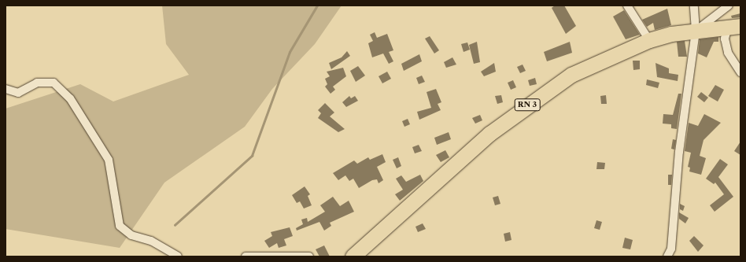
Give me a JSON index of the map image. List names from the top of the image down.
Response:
{
  "streets": {
    "highway": ["RN 3"]
  }
}
